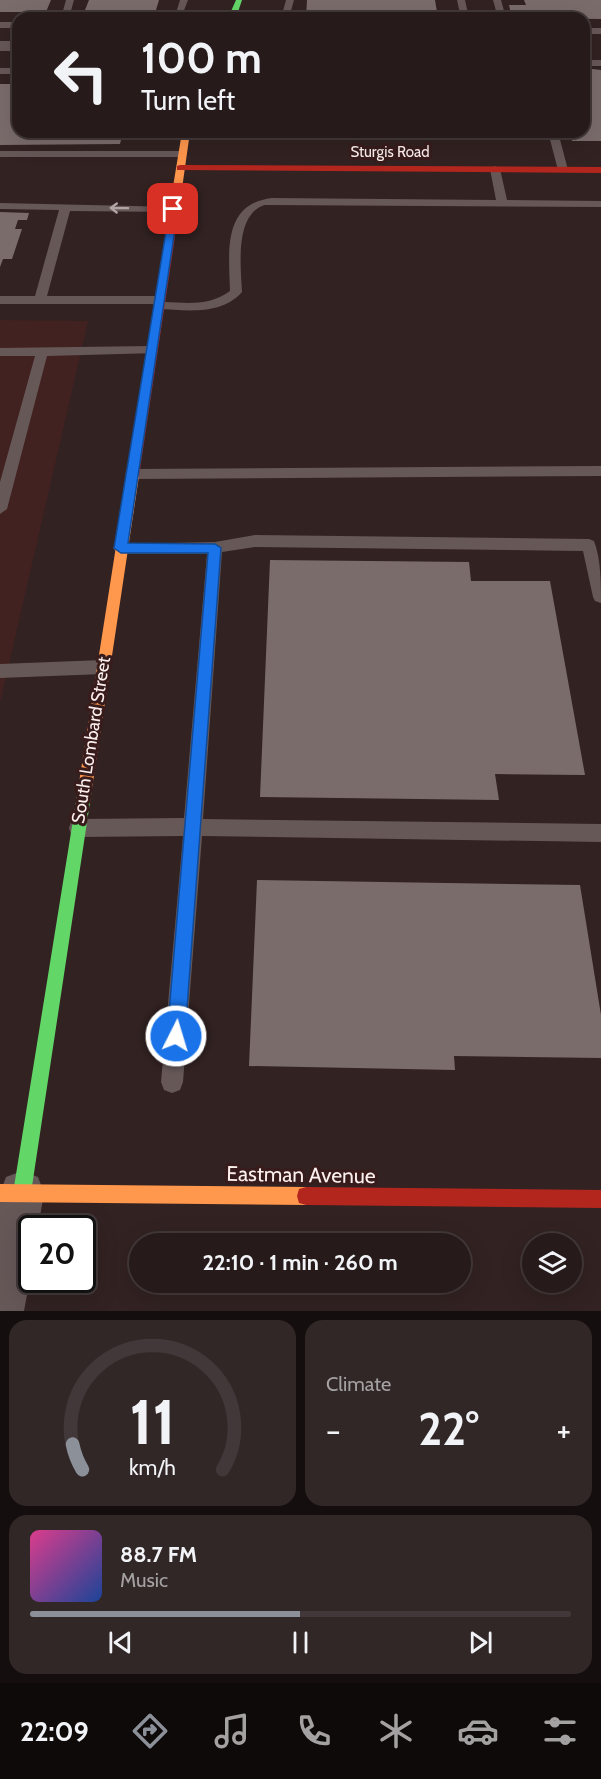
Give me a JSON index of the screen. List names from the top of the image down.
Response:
{
  "streets": {
    "street": ["Sturgis Road", "South Lombard Street", "Eastman Avenue"]
  },
  "crossings": [
    ["Sturgis Road", "South Lombard Street"],
    ["South Lombard Street", "Eastman Avenue"]
  ],
  "page": {
    "turn": ["100 m", "Turn left"],
    "limit": "20",
    "trip": "22:10 · 1 min · 260 m",
    "tile": "Climate",
    "heat": ["−", "22°", "+"],
    "song": ["88.7 FM", "Music"],
    "tabs": "22:09",
    "gauge": ["11", "km/h"]
  }
}
